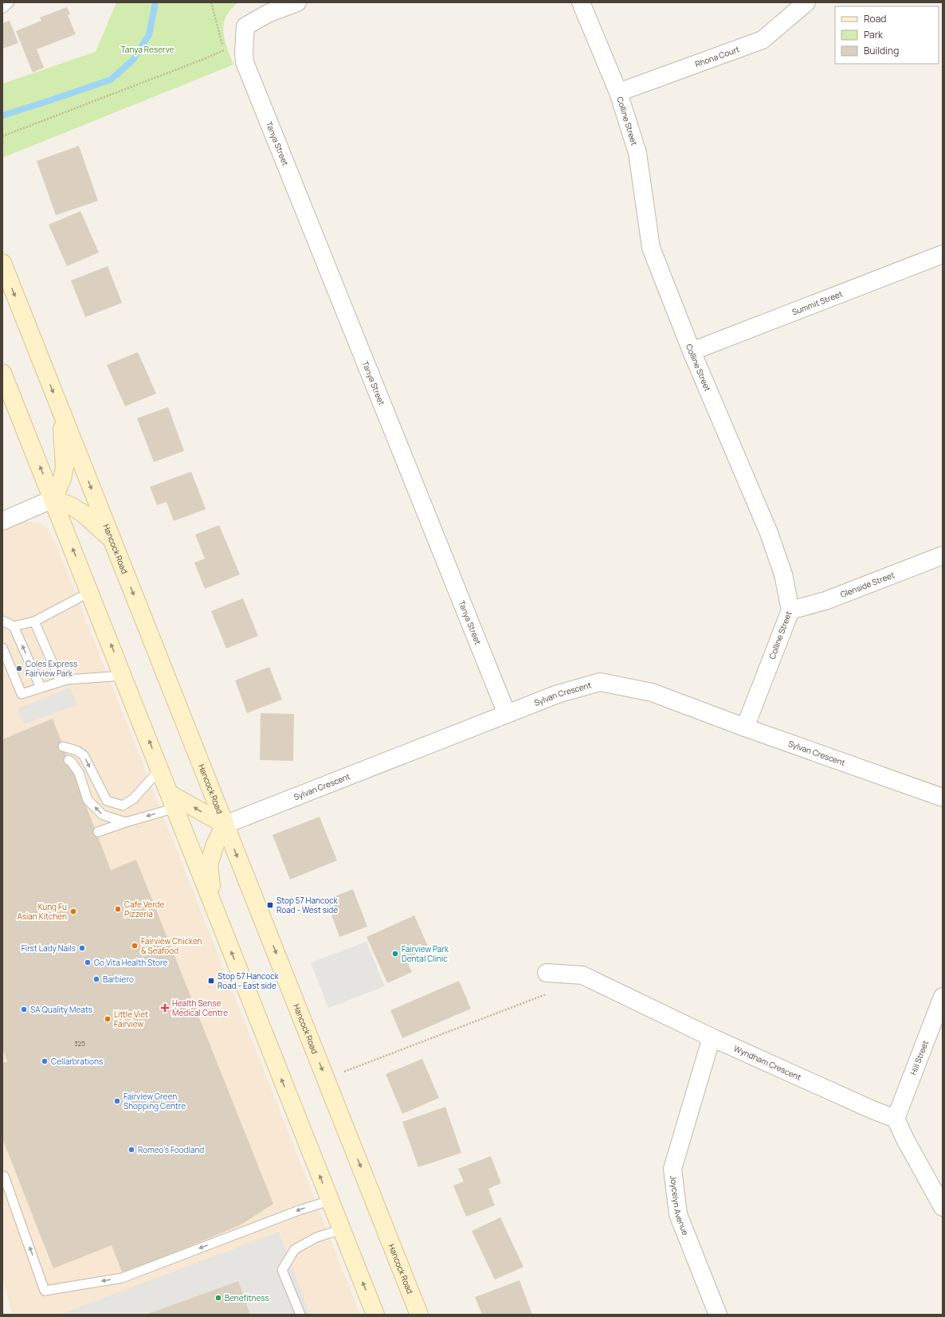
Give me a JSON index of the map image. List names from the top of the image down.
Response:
{
  "streets": {
    "main road": ["Hancock Road"],
    "street": [
      "Rhona Court",
      "Colline Street",
      "Tanya Street",
      "Summit Street",
      "Glenside Street",
      "Sylvan Crescent",
      "Hill Street",
      "Wyndham Crescent",
      "Joycelyn Avenue"
    ]
  },
  "crossings": [
    ["Rhona Court", "Colline Street"],
    ["Colline Street", "Summit Street"],
    ["Colline Street", "Glenside Street"],
    ["Colline Street", "Sylvan Crescent"],
    ["Tanya Street", "Sylvan Crescent"],
    ["Hancock Road", "Sylvan Crescent"],
    ["Hill Street", "Wyndham Crescent"],
    ["Wyndham Crescent", "Joycelyn Avenue"]
  ],
  "parks": ["Tanya Reserve"],
  "places": {
    "other": [
      "Coles Express Fairview Park",
      "Cafe Verde Pizzeria",
      "Kung Fu Asian Kitchen",
      "Fairview Chicken & Seafood",
      "First Lady Nails",
      "Fairview Park Dental Clinic",
      "Go Vita Health Store",
      "Barbiero",
      "SA Quality Meats",
      "Little Viet Fairview",
      "Cellarbrations",
      "Fairview Green Shopping Centre",
      "Romeo’s Foodland",
      "Benefitness"
    ],
    "transit": ["Stop 57 Hancock Road - West side", "Stop 57 Hancock Road - East side"],
    "health": ["Health Sense Medical Centre"]
  },
  "house_numbers": ["325"],
  "legend": ["Road", "Park", "Building"]
}
